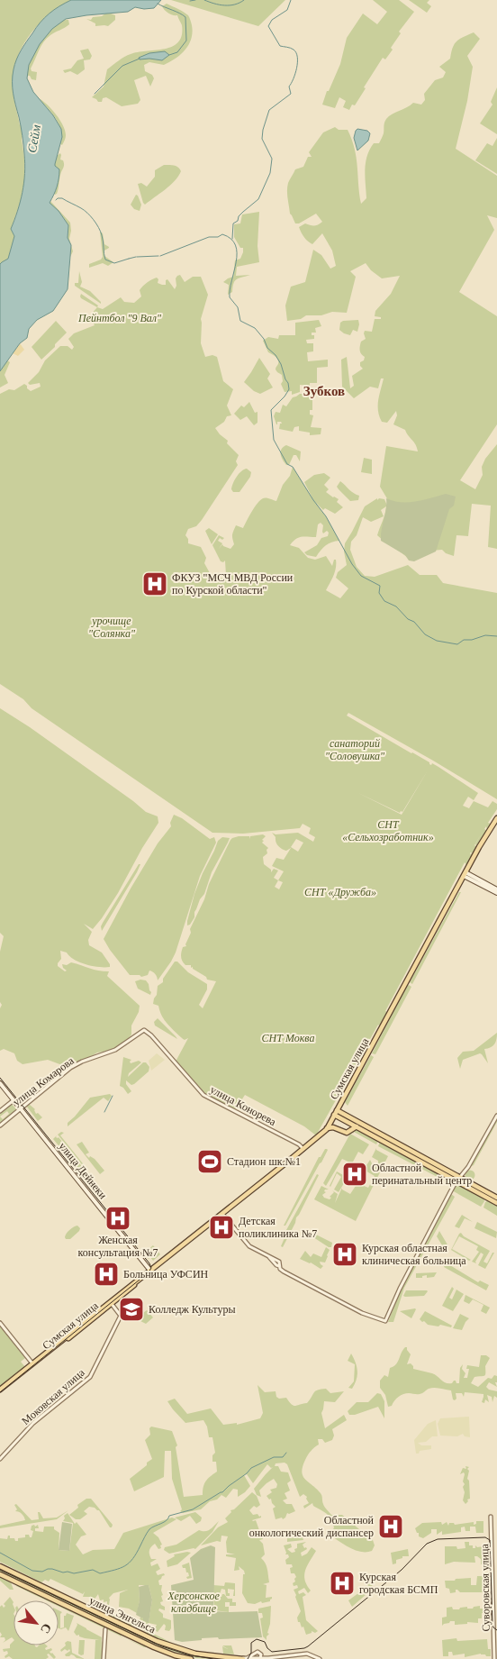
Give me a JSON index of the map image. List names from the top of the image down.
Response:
{
  "streets": {
    "main road": ["Сумская улица", "улица Дейнеки", "улица Энгельса"],
    "street": [
      "улица Комарова",
      "улица Конорева",
      "Моковская улица",
      "Суворовская улица"
    ]
  },
  "crossings": [
    ["Сумская улица", "улица Конорева"],
    ["Сумская улица", "улица Дейнеки"],
    ["Сумская улица", "Моковская улица"],
    ["улица Комарова", "улица Конорева"],
    ["улица Комарова", "улица Дейнеки"]
  ],
  "districts": ["Зубков"],
  "water": ["Сейм"],
  "parks": [
    "Пейнтбол \"9 Вал\"",
    "урочище \"Солянка\"",
    "cанаторий \"Соловушка\"",
    "СНТ «Сельхозработник»",
    "СНТ «Дружба»",
    "СНТ Моква",
    "Херсонское кладбище"
  ],
  "places": {
    "hospital": [
      "ФКУЗ \"МСЧ МВД России по Курской области\"",
      "Областной перинатальный центр",
      "Женская консультация №7",
      "Детская поликлиника №7",
      "Курская областная клиническая больница",
      "Больница УФСИН",
      "Областной онкологический диспансер",
      "Курская городская БСМП"
    ],
    "sports": ["Стадион шк.№1"],
    "school or university": ["Колледж Культуры"]
  },
  "north": "bottom right"
}
